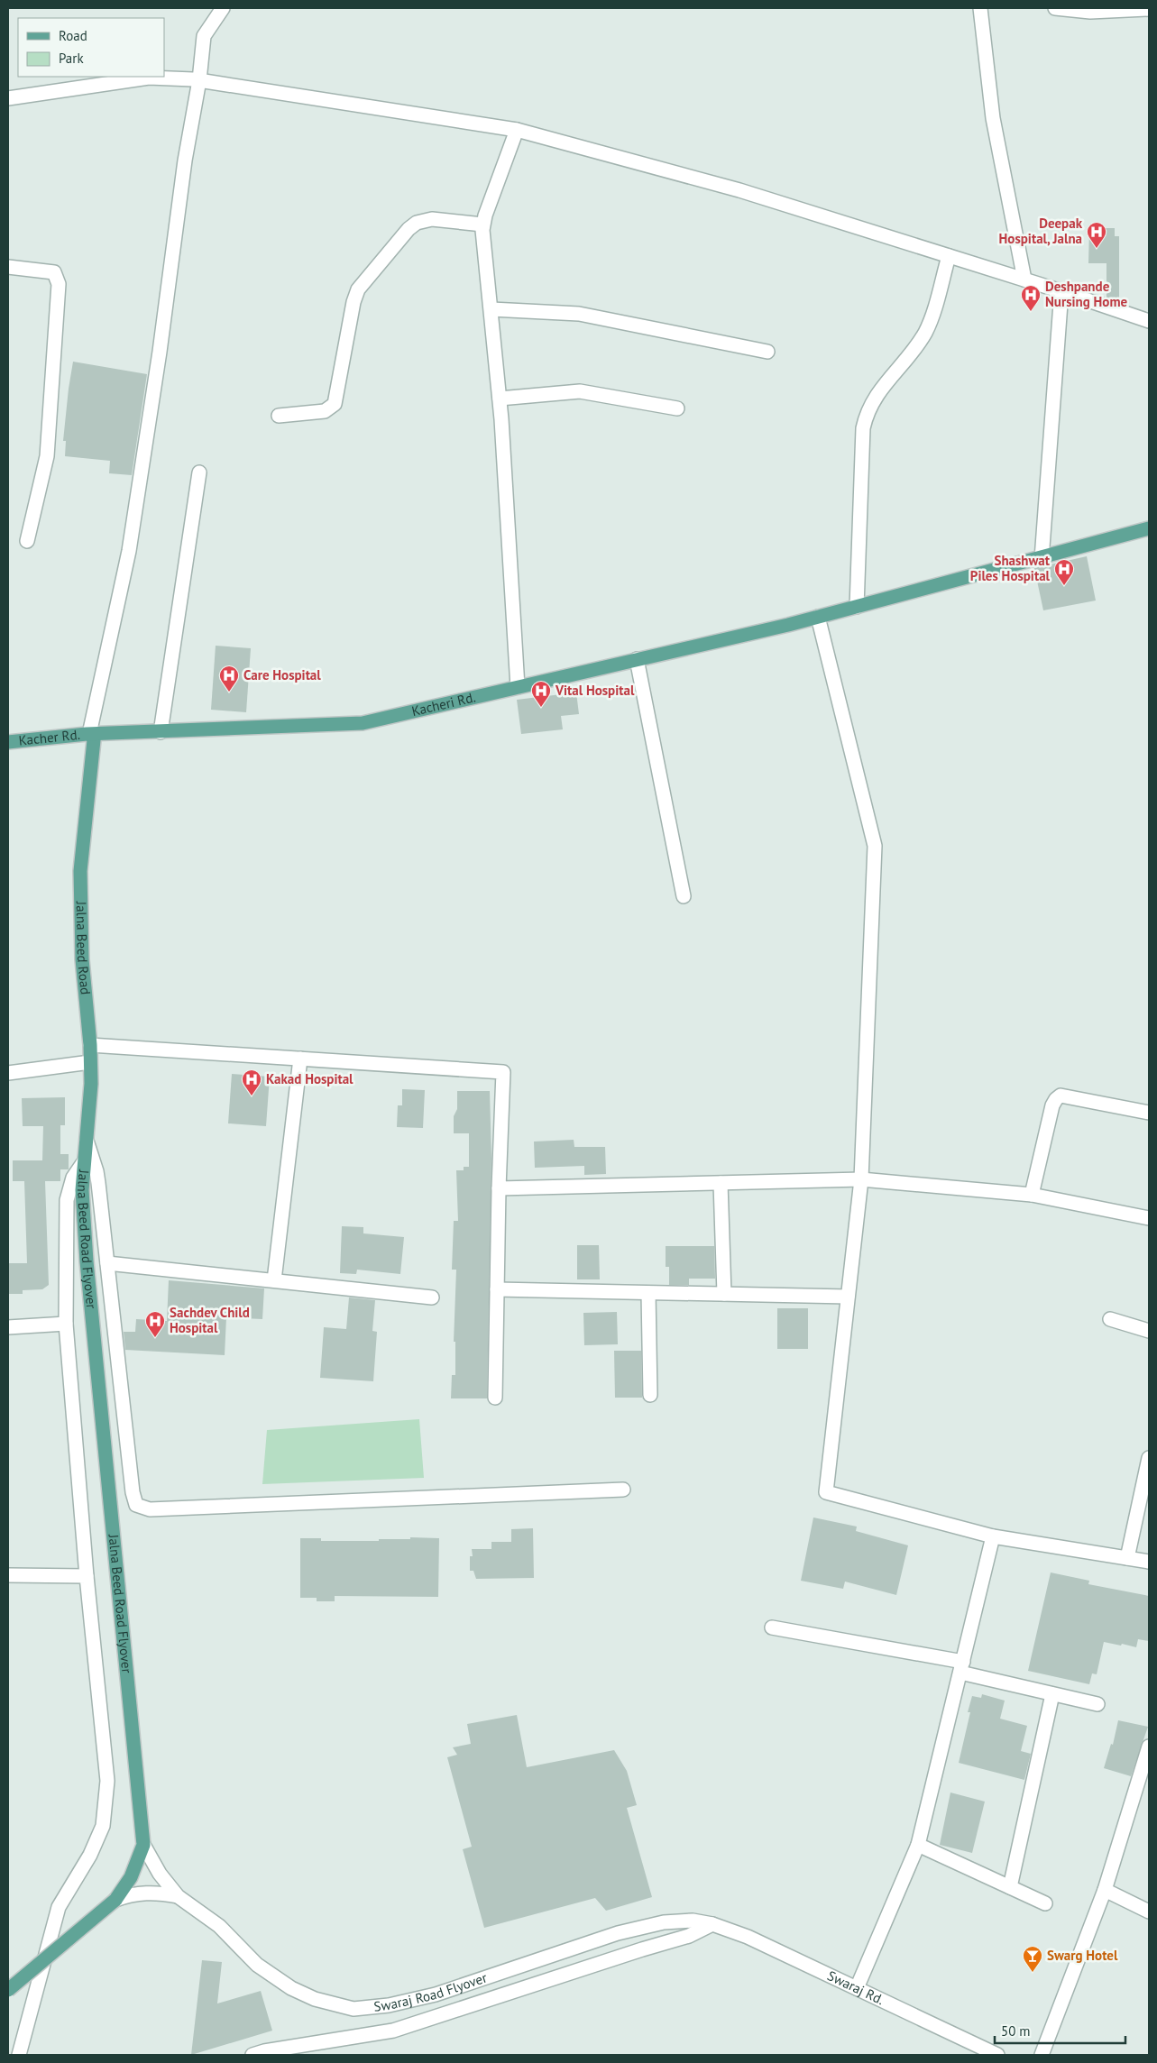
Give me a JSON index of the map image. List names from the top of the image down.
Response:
{
  "streets": {
    "main road": [
      "Kacheri Rd.",
      "Kacher Rd.",
      "Jalna Beed Road",
      "Jalna Beed Road Flyover"
    ],
    "street": ["Swaraj Rd.", "Swaraj Road Flyover"]
  },
  "crossings": [
    ["Kacheri Rd.", "Kacher Rd."],
    ["Kacheri Rd.", "Jalna Beed Road"],
    ["Kacher Rd.", "Jalna Beed Road"],
    ["Jalna Beed Road", "Jalna Beed Road Flyover"],
    ["Jalna Beed Road Flyover", "Swaraj Road Flyover"],
    ["Swaraj Rd.", "Swaraj Road Flyover"]
  ],
  "places": {
    "hospital": [
      "Deepak Hospital, Jalna",
      "Deshpande Nursing Home",
      "Shashwat Piles Hospital",
      "Care Hospital",
      "Vital Hospital",
      "Kakad Hospital",
      "Sachdev Child Hospital"
    ],
    "bar": ["Swarg Hotel"]
  },
  "legend": ["Road", "Park"],
  "scale_bar": "50 m"
}
